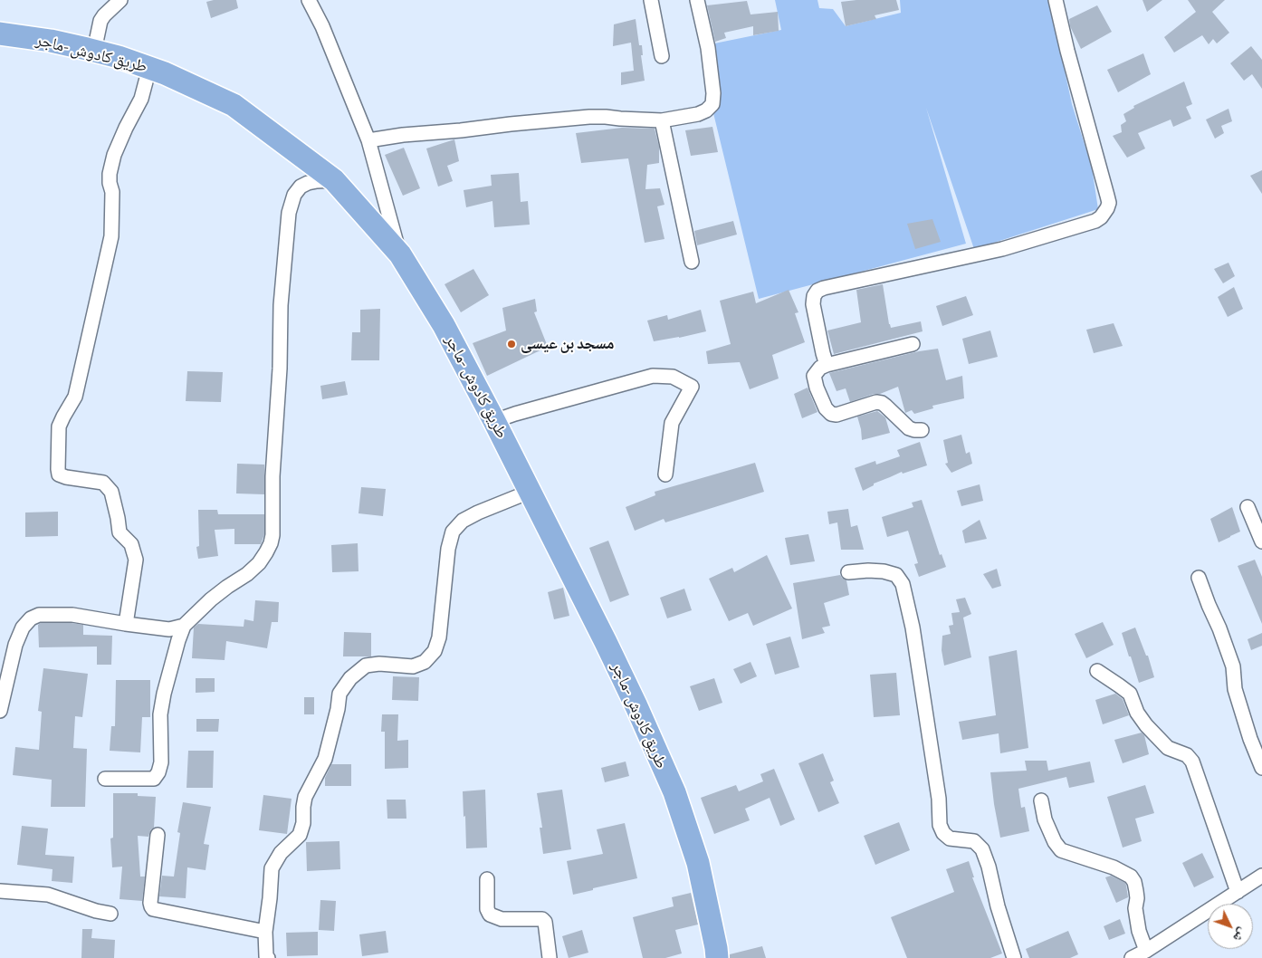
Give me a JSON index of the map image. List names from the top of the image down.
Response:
{
  "streets": {
    "highway": ["طريق كادوش -ماجر"]
  },
  "places": ["مسجد بن عيسى"],
  "north": "bottom right"
}
